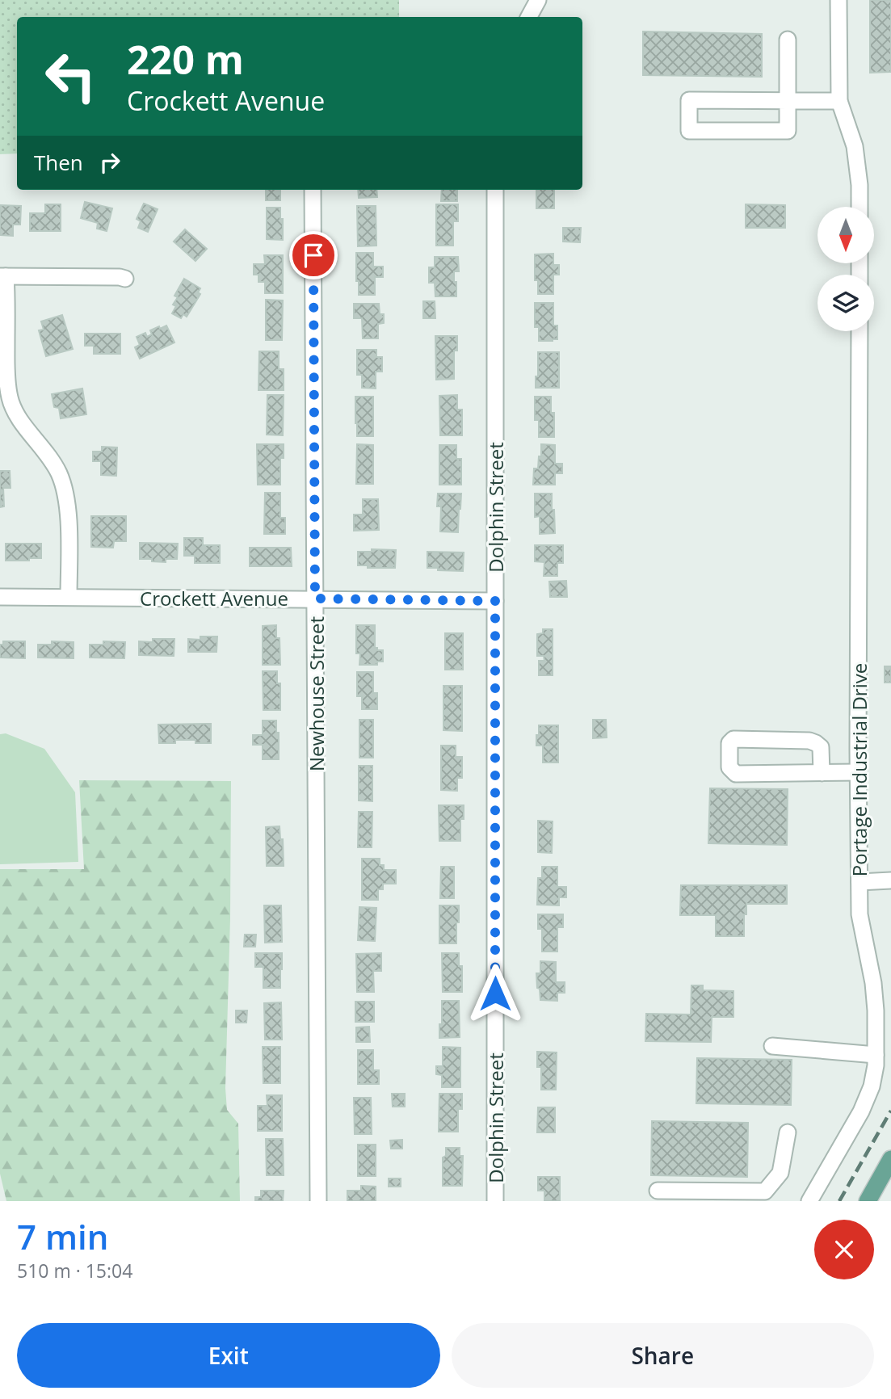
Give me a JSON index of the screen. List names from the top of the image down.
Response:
{
  "streets": {
    "street": [
      "Dolphin Street",
      "Crockett Avenue",
      "Newhouse Street",
      "Portage Industrial Drive"
    ]
  },
  "crossings": [
    ["Dolphin Street", "Crockett Avenue"],
    ["Crockett Avenue", "Newhouse Street"]
  ],
  "north": "bottom",
  "page": {
    "turn": ["220 m", "Crockett Avenue"],
    "then": "Then",
    "heading": ["7 min", "510 m · 15:04"],
    "buttons": ["Exit", "Share"]
  }
}
